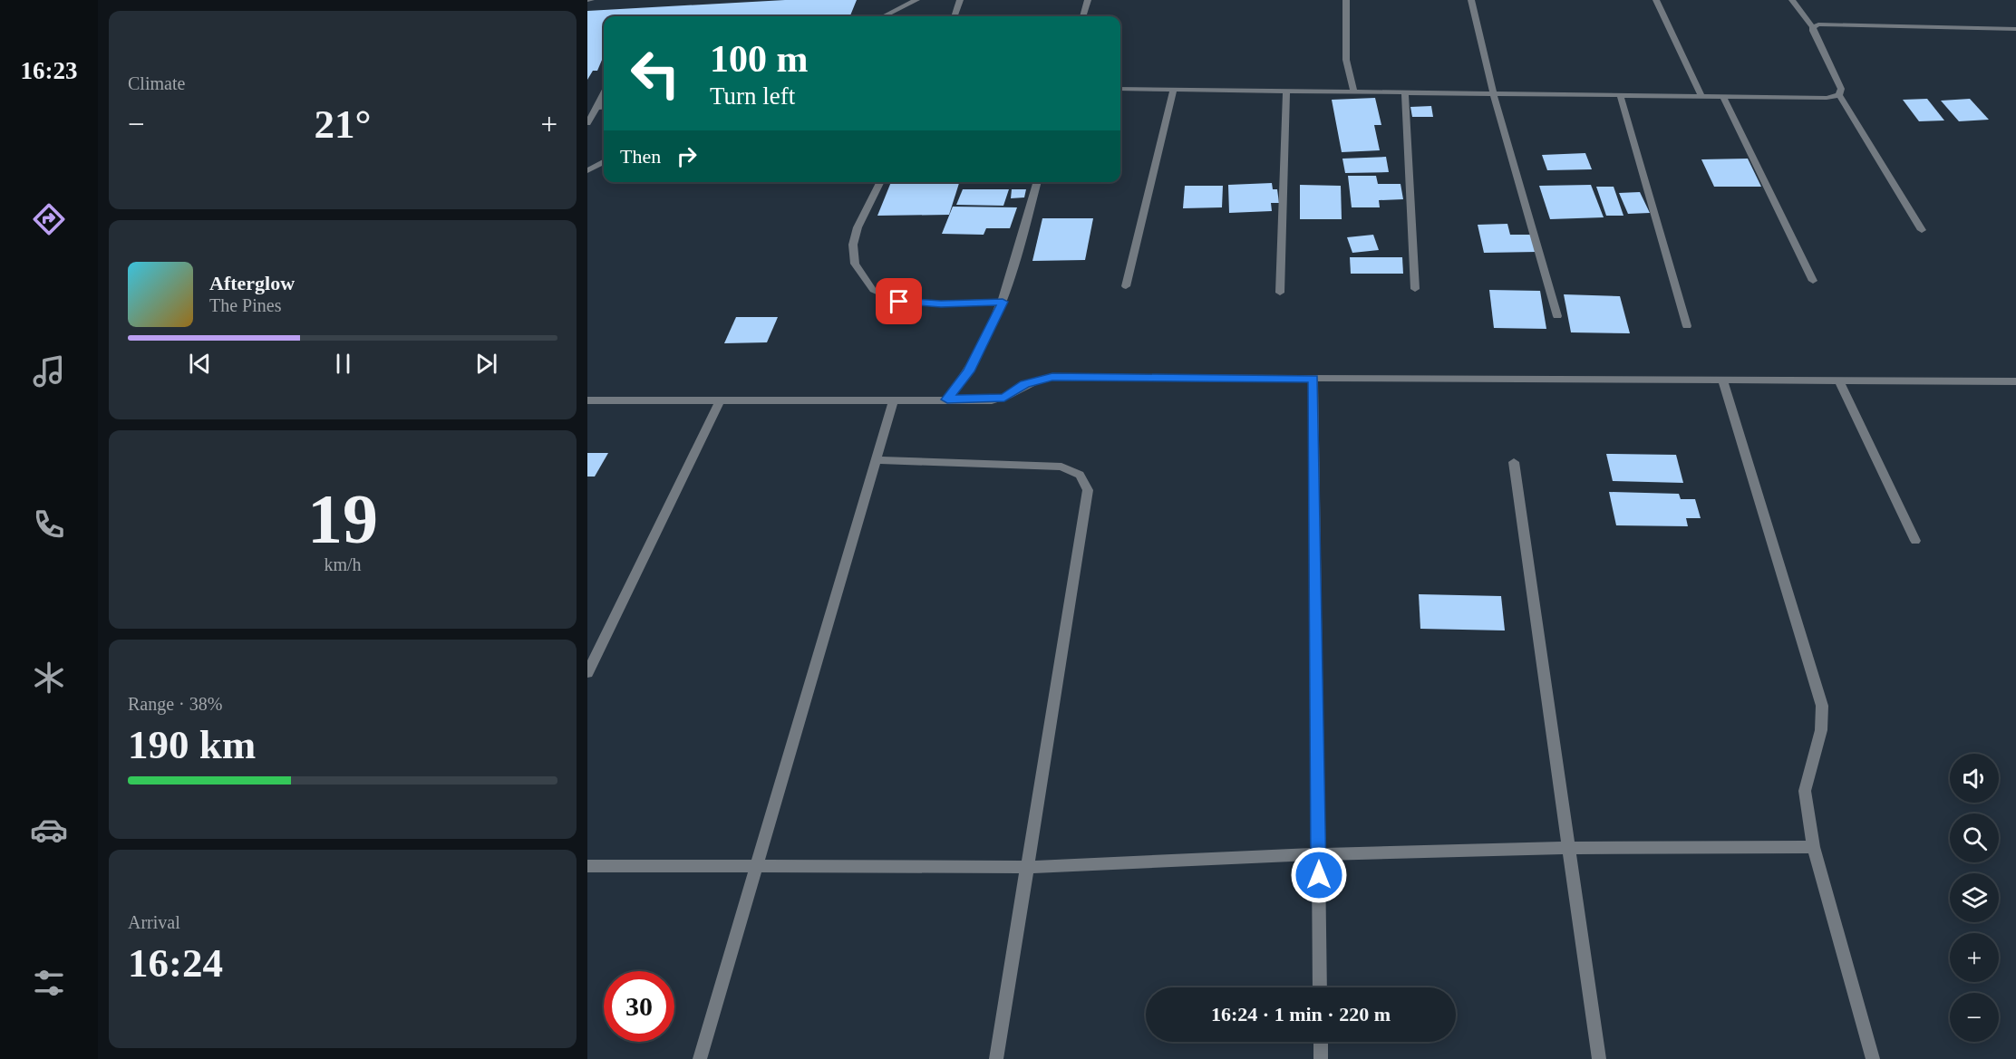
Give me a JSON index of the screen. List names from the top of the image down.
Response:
{
  "page": {
    "tabs": "16:23",
    "tile": [
      "Climate",
      ["19", "km/h"],
      ["Range · 38%", "190 km"],
      ["Arrival", "16:24"]
    ],
    "turn": ["100 m", "Turn left"],
    "heat": ["−", "21°", "+"],
    "then": "Then",
    "song": ["Afterglow", "The Pines"],
    "map_buttons": ["+", "−"],
    "limit": "30",
    "trip": "16:24 · 1 min · 220 m"
  }
}
